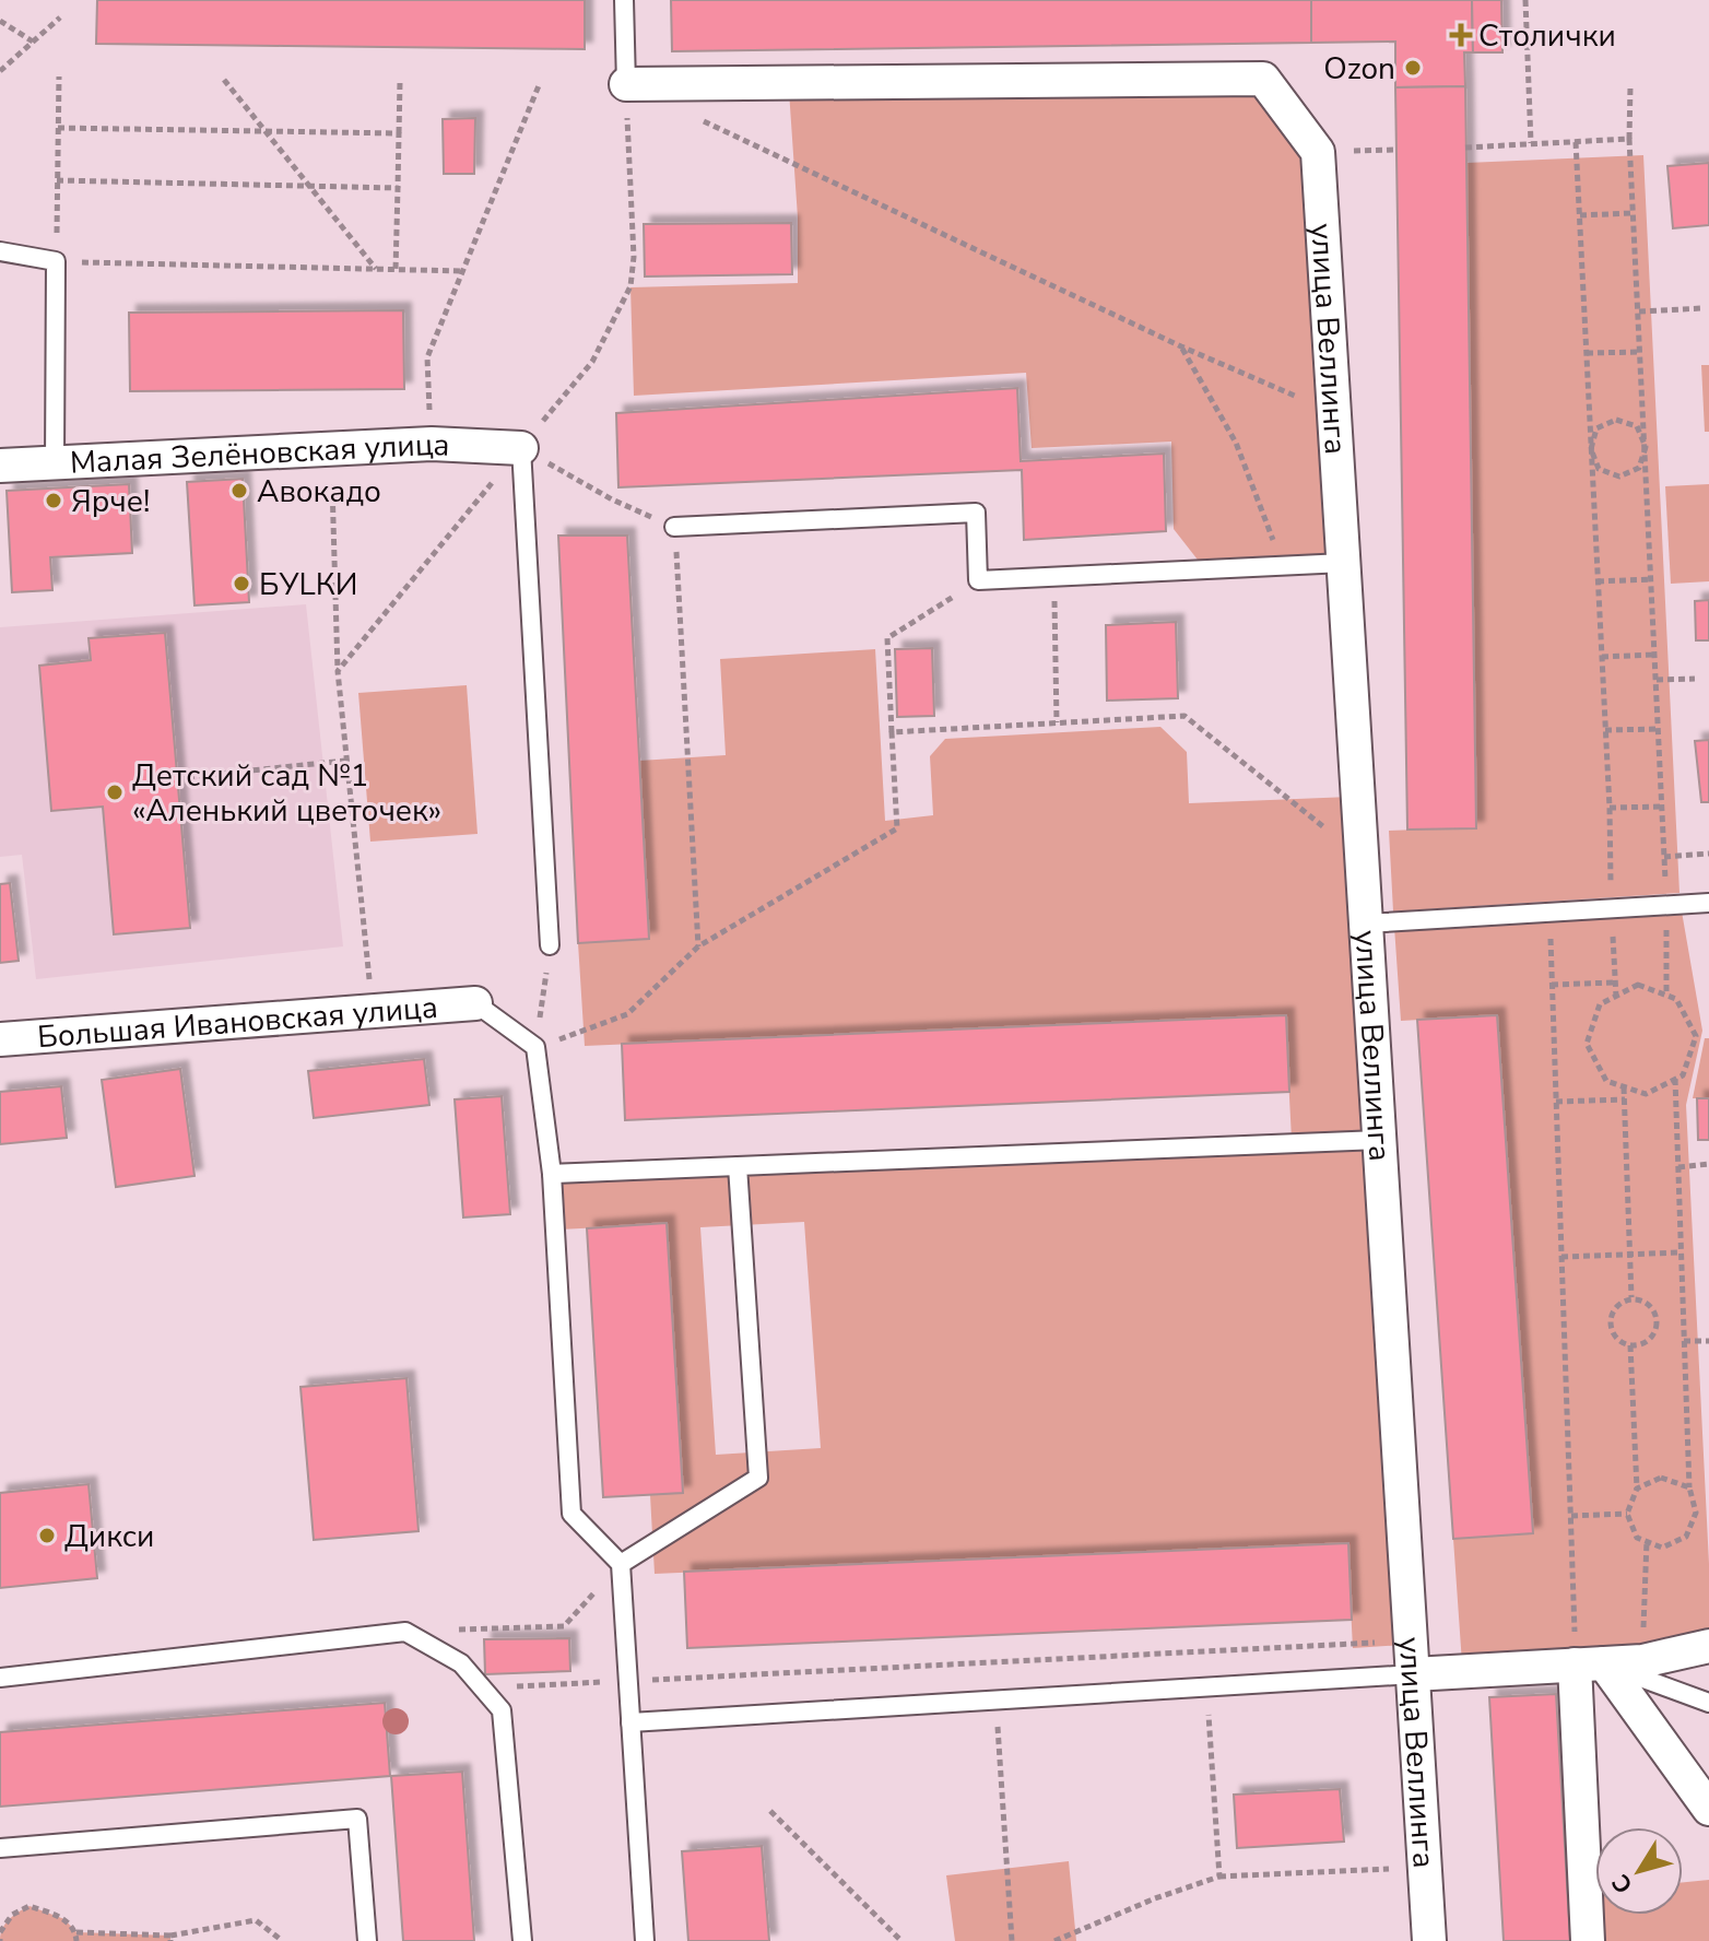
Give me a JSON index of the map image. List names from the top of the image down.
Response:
{
  "streets": {
    "street": ["улица Веллинга", "Малая Зелёновская улица", "Большая Ивановская улица"]
  },
  "places": {
    "health": ["Столички"],
    "other": [
      "Ozon",
      "Авокадо",
      "Ярче!",
      "БУLКИ",
      "Детский сад №1 «Аленький цветочек»",
      "Дикси"
    ]
  },
  "north": "bottom left"
}
